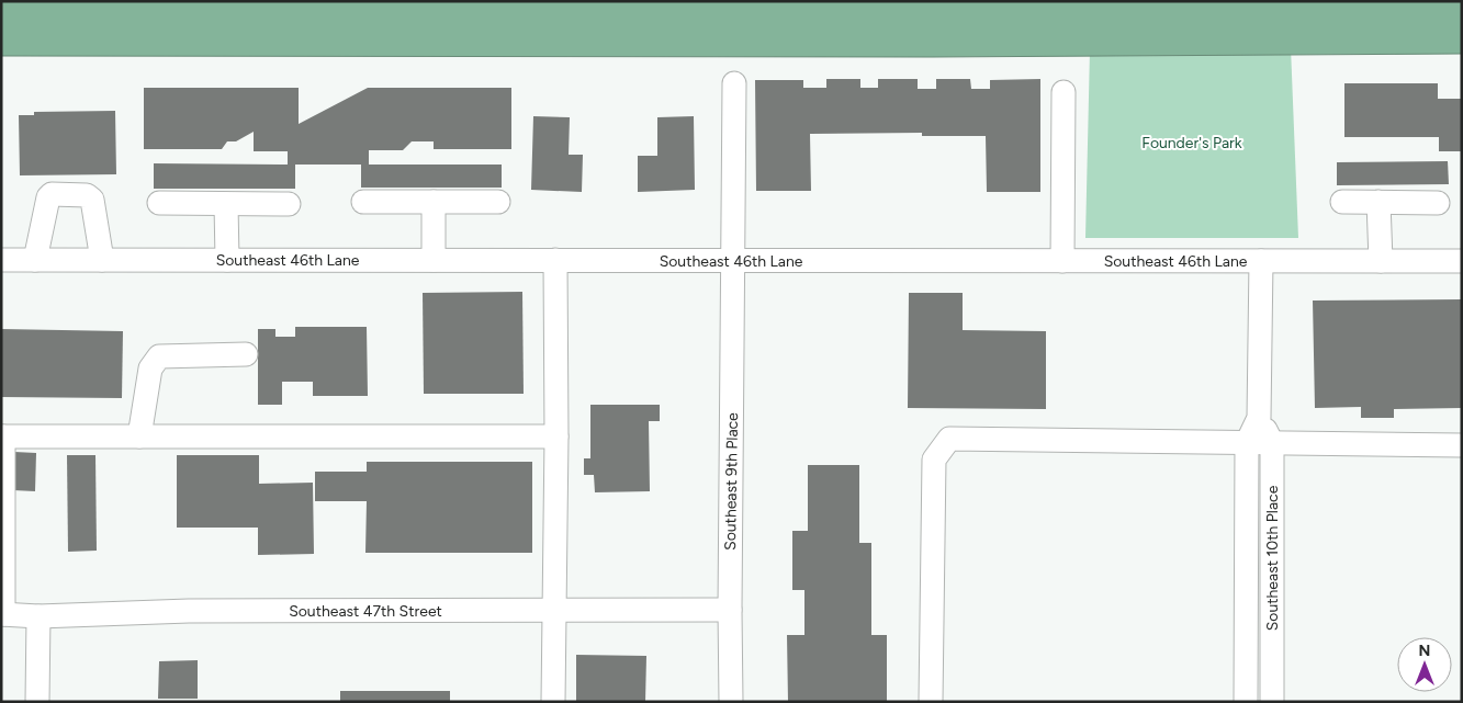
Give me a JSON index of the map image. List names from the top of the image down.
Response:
{
  "streets": {
    "street": [
      "Southeast 46th Lane",
      "Southeast 9th Place",
      "Southeast 10th Place",
      "Southeast 47th Street"
    ]
  },
  "crossings": [
    ["Southeast 46th Lane", "Southeast 9th Place"],
    ["Southeast 46th Lane", "Southeast 10th Place"],
    ["Southeast 9th Place", "Southeast 47th Street"]
  ],
  "parks": ["Founder's Park"],
  "north": "top"
}
